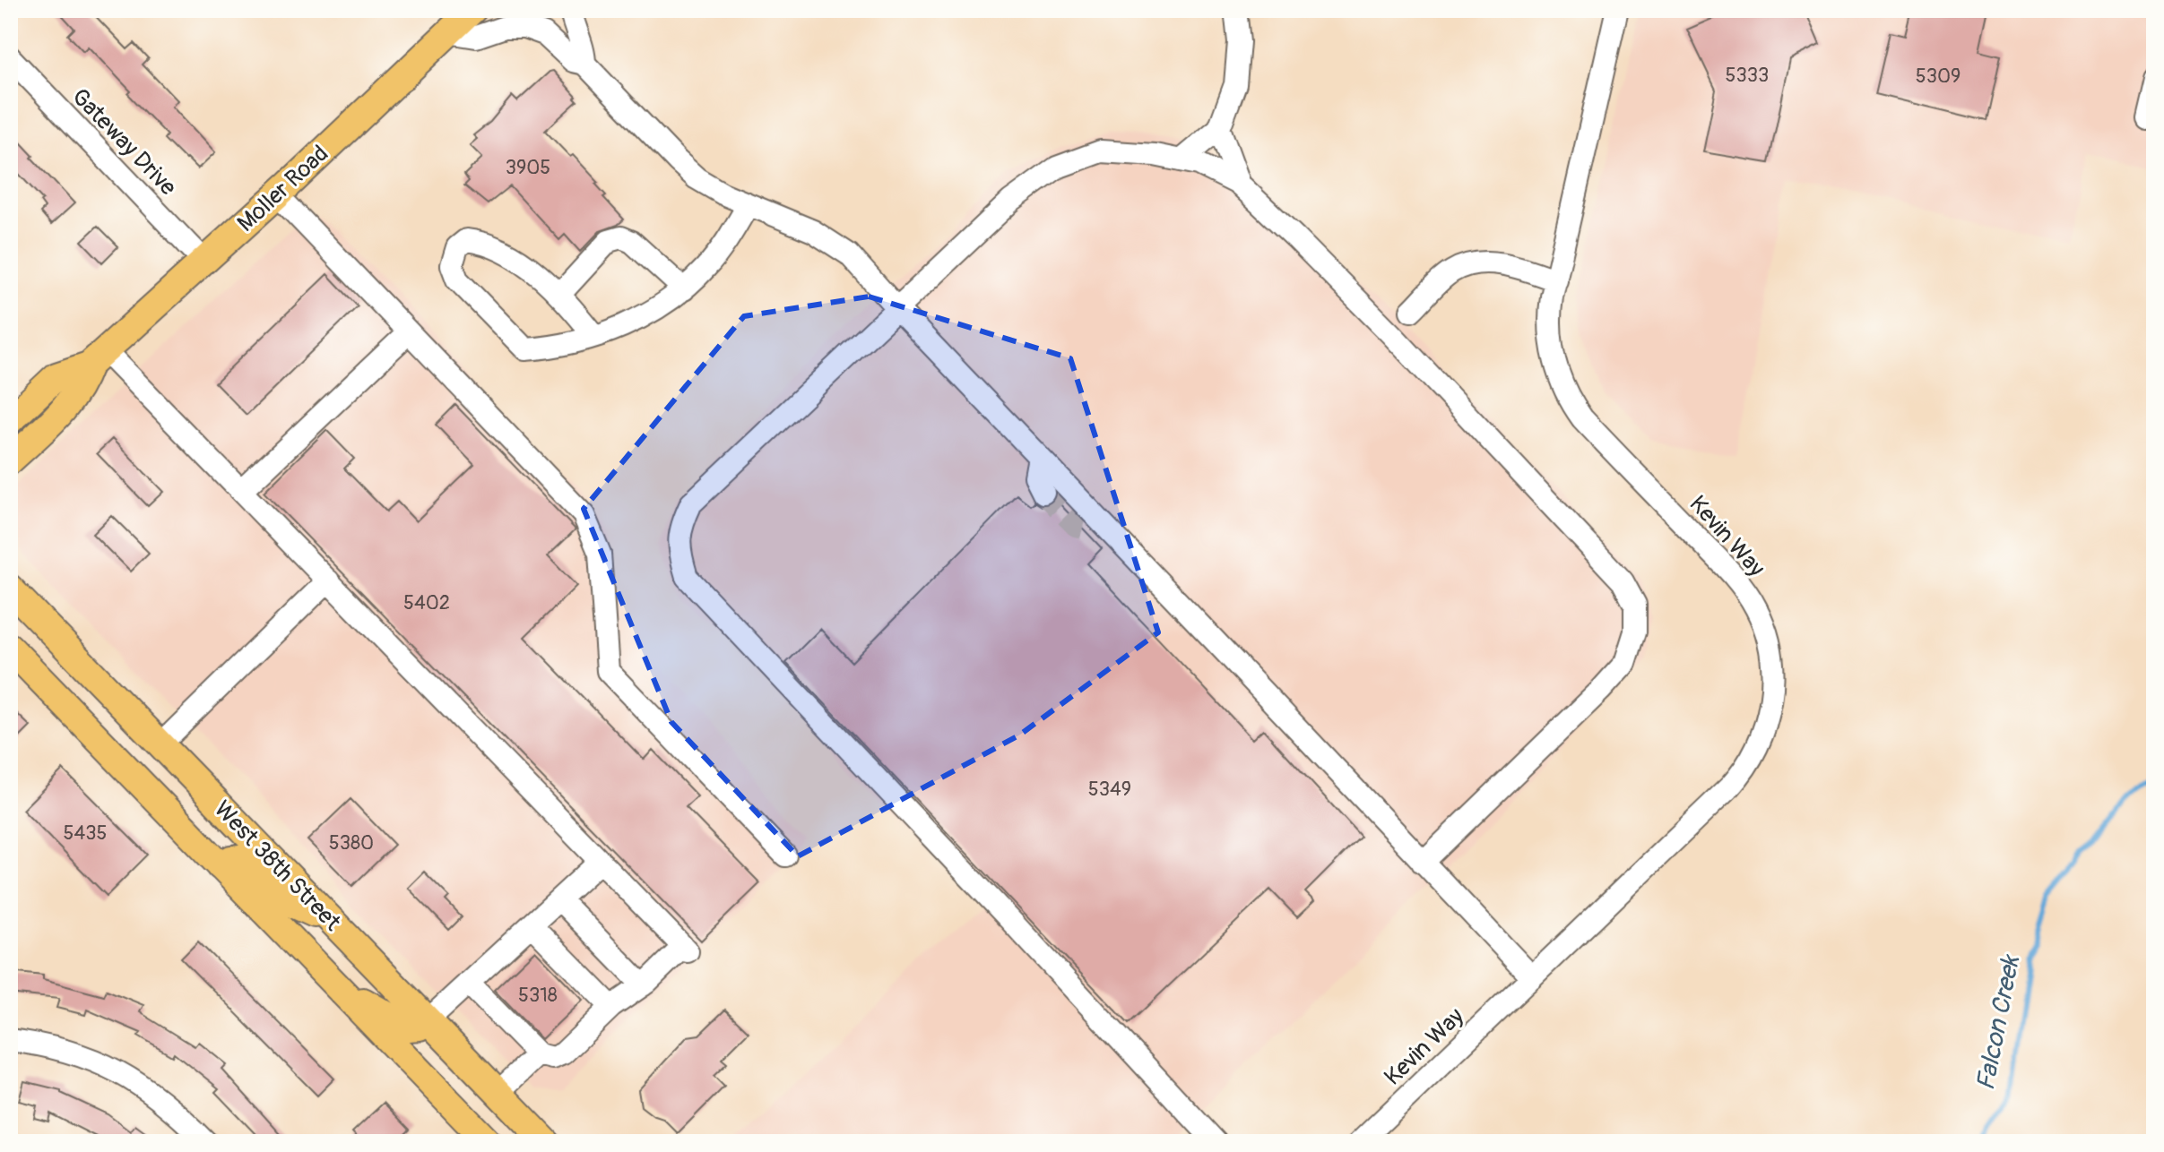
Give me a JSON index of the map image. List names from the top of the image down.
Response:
{
  "streets": {
    "main road": ["Moller Road", "West 38th Street"],
    "street": ["Gateway Drive", "Kevin Way"]
  },
  "crossings": [
    ["Gateway Drive", "Moller Road"]
  ],
  "water": ["Falcon Creek"],
  "house_numbers": [
    "5333",
    "5309",
    "3905",
    "5402",
    "5349",
    "5435",
    "5380",
    "5318"
  ]
}
